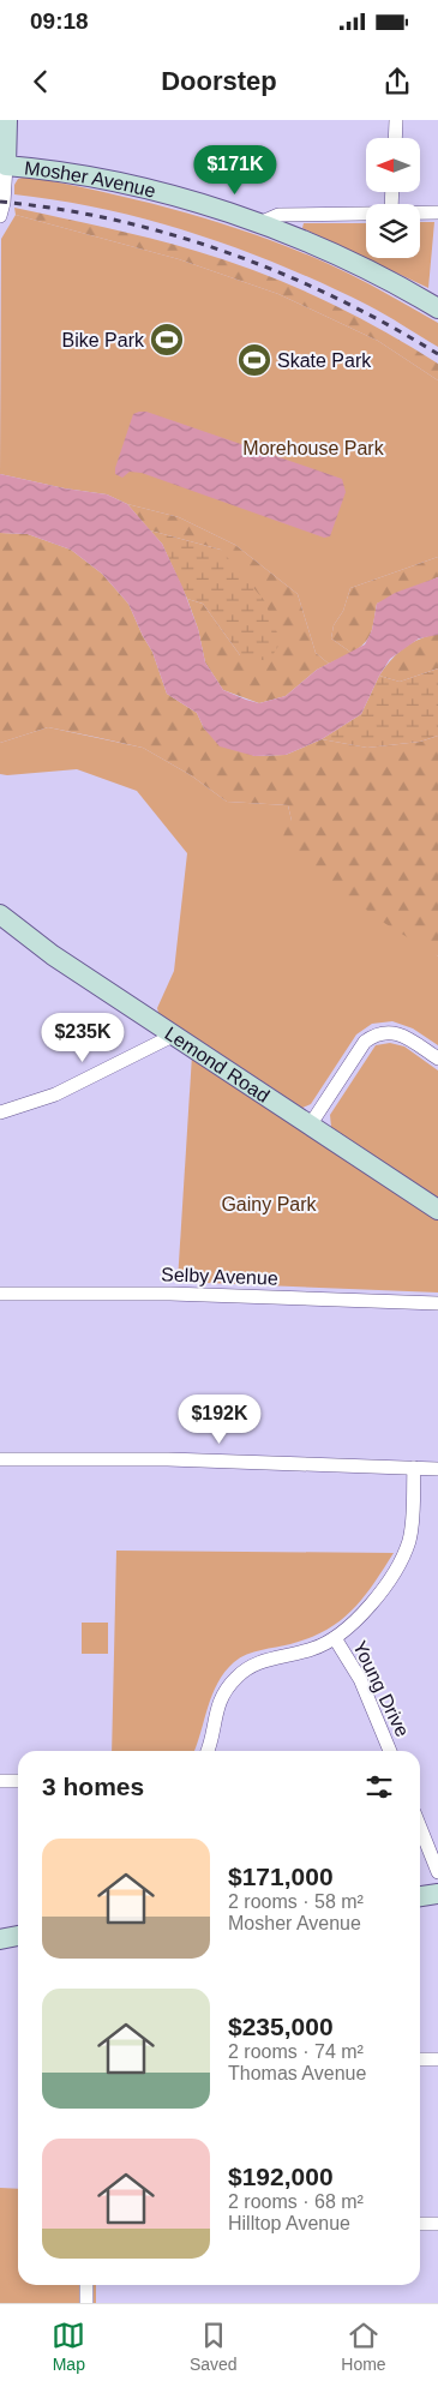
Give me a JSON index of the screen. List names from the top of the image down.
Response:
{
  "streets": {
    "street": [
      "Mosher Avenue",
      "Lemond Road",
      "Selby Avenue",
      "Young Drive"
    ]
  },
  "parks": ["Morehouse Park", "Gainy Park"],
  "places": {
    "sports": ["Bike Park", "Skate Park"]
  },
  "north": "left",
  "page": {
    "status": "09:18",
    "header": "Doorstep",
    "price": ["$171K", "$235K", "$192K"],
    "heading": "3 homes",
    "list": [
      {
        "name": "$171,000",
        "note": "2 rooms · 58 m² · Mosher Avenue"
      },
      {
        "name": "$235,000",
        "note": "2 rooms · 74 m² · Thomas Avenue"
      },
      {
        "name": "$192,000",
        "note": "2 rooms · 68 m² · Hilltop Avenue"
      }
    ],
    "tabs": ["Map", "Saved", "Home"]
  }
}
